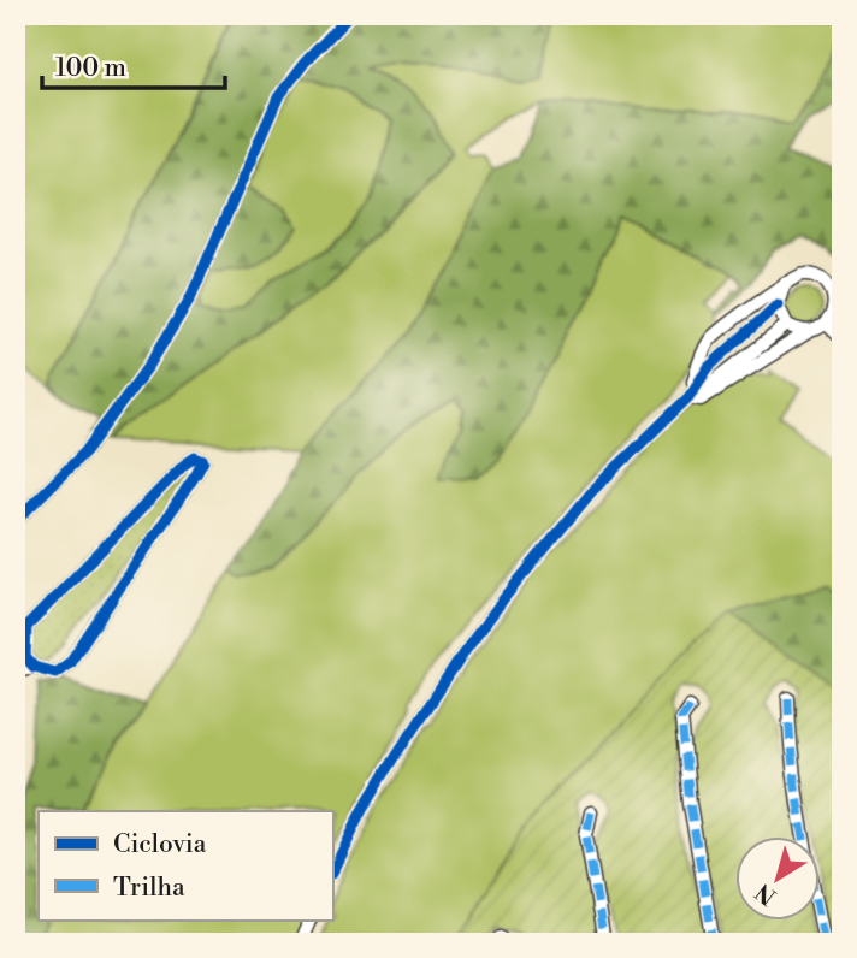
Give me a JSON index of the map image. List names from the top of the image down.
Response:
{
  "legend": ["Ciclovia", "Trilha"],
  "scale_bar": "100 m",
  "north": "bottom left"
}
